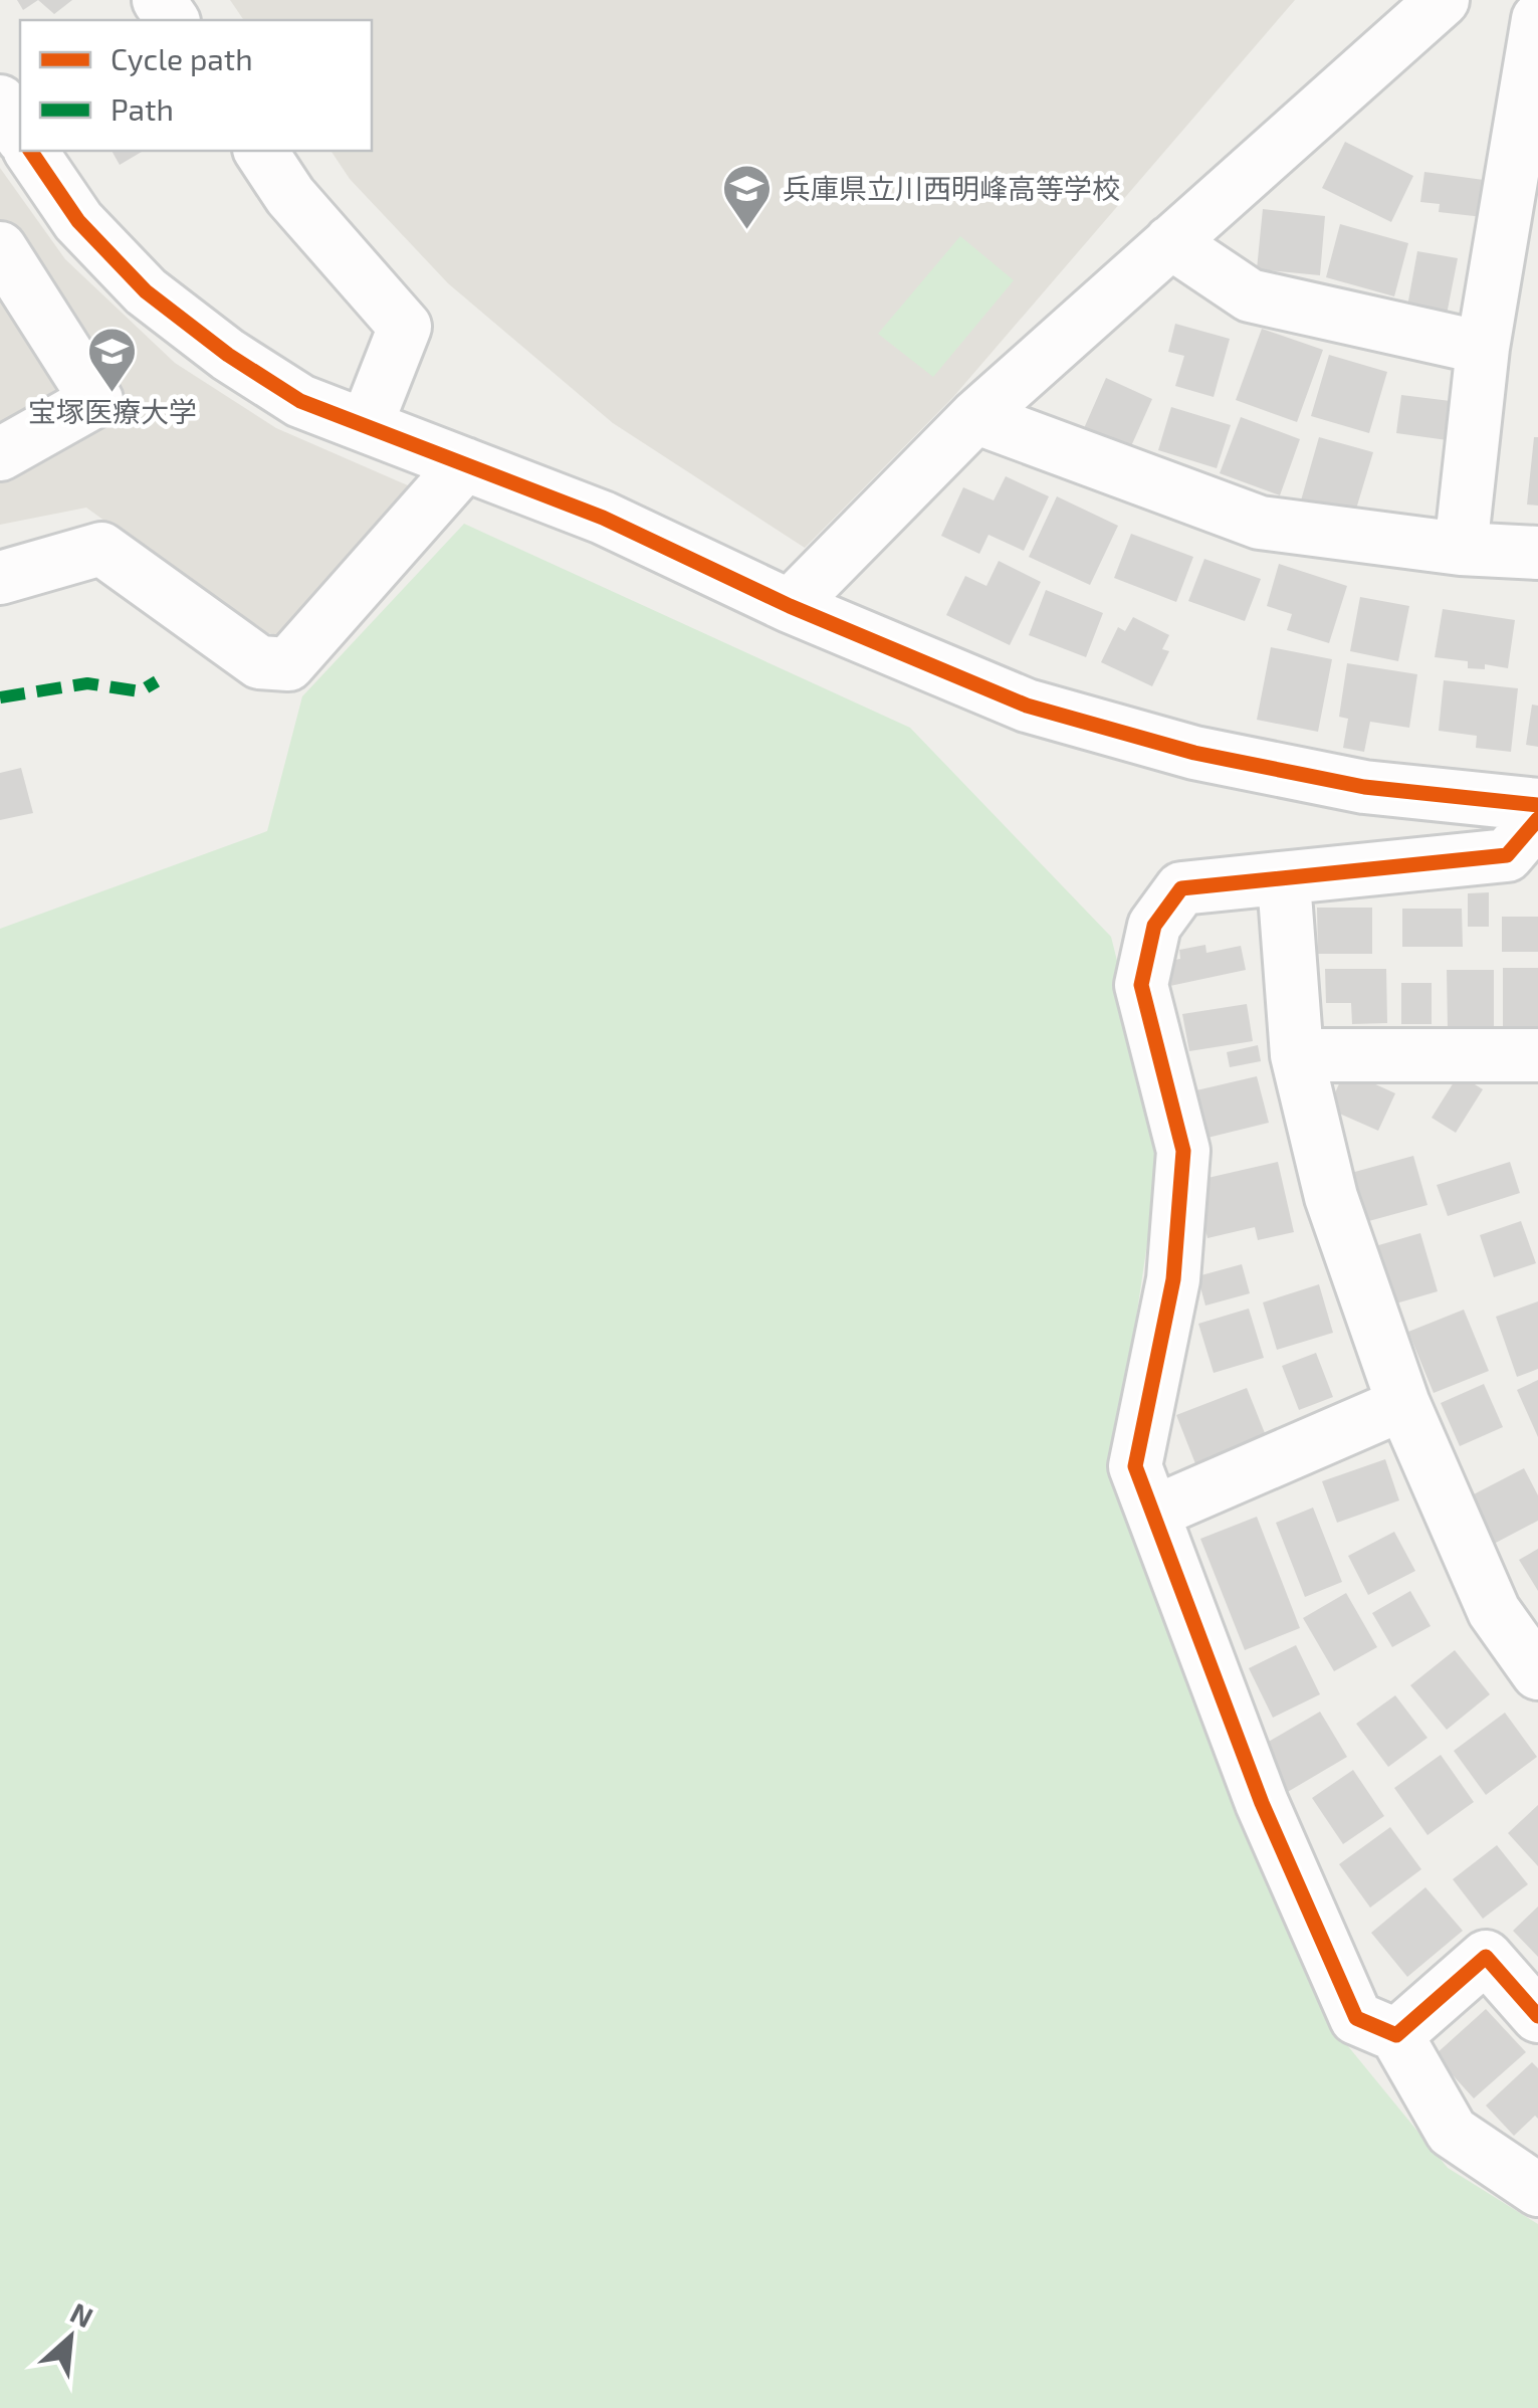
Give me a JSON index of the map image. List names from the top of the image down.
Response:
{
  "places": {
    "school or university": ["兵庫県立川西明峰高等学校", "宝塚医療大学"]
  },
  "legend": ["Cycle path", "Path"],
  "north": "top right"
}
